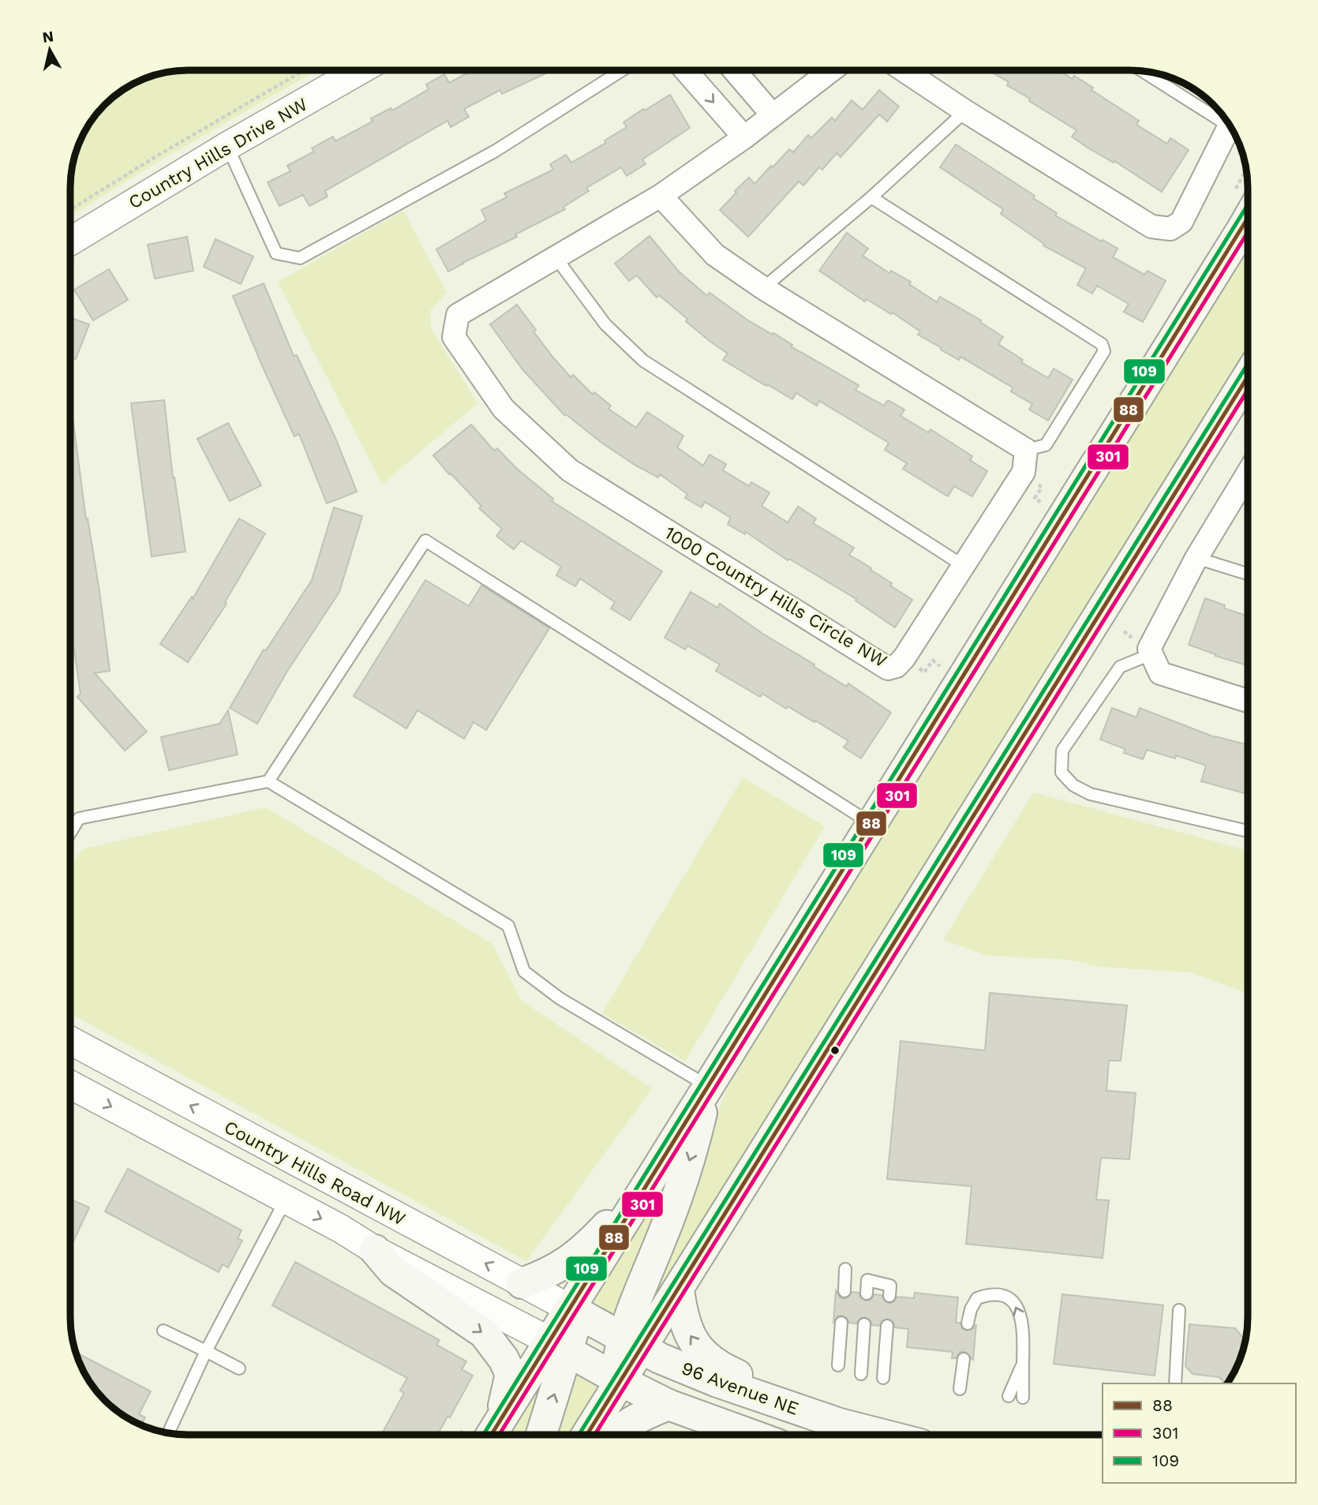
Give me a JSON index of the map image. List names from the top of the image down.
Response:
{
  "streets": {
    "main road": ["96 Avenue NE"],
    "street": ["Country Hills Drive NW", "1000 Country Hills Circle NW", "Country Hills Road NW"]
  },
  "crossings": [
    ["Country Hills Road NW", "96 Avenue NE"]
  ],
  "lines": ["transit line 109", "transit line 88", "transit line 301"],
  "legend": ["88", "301", "109"],
  "north": "top"
}
